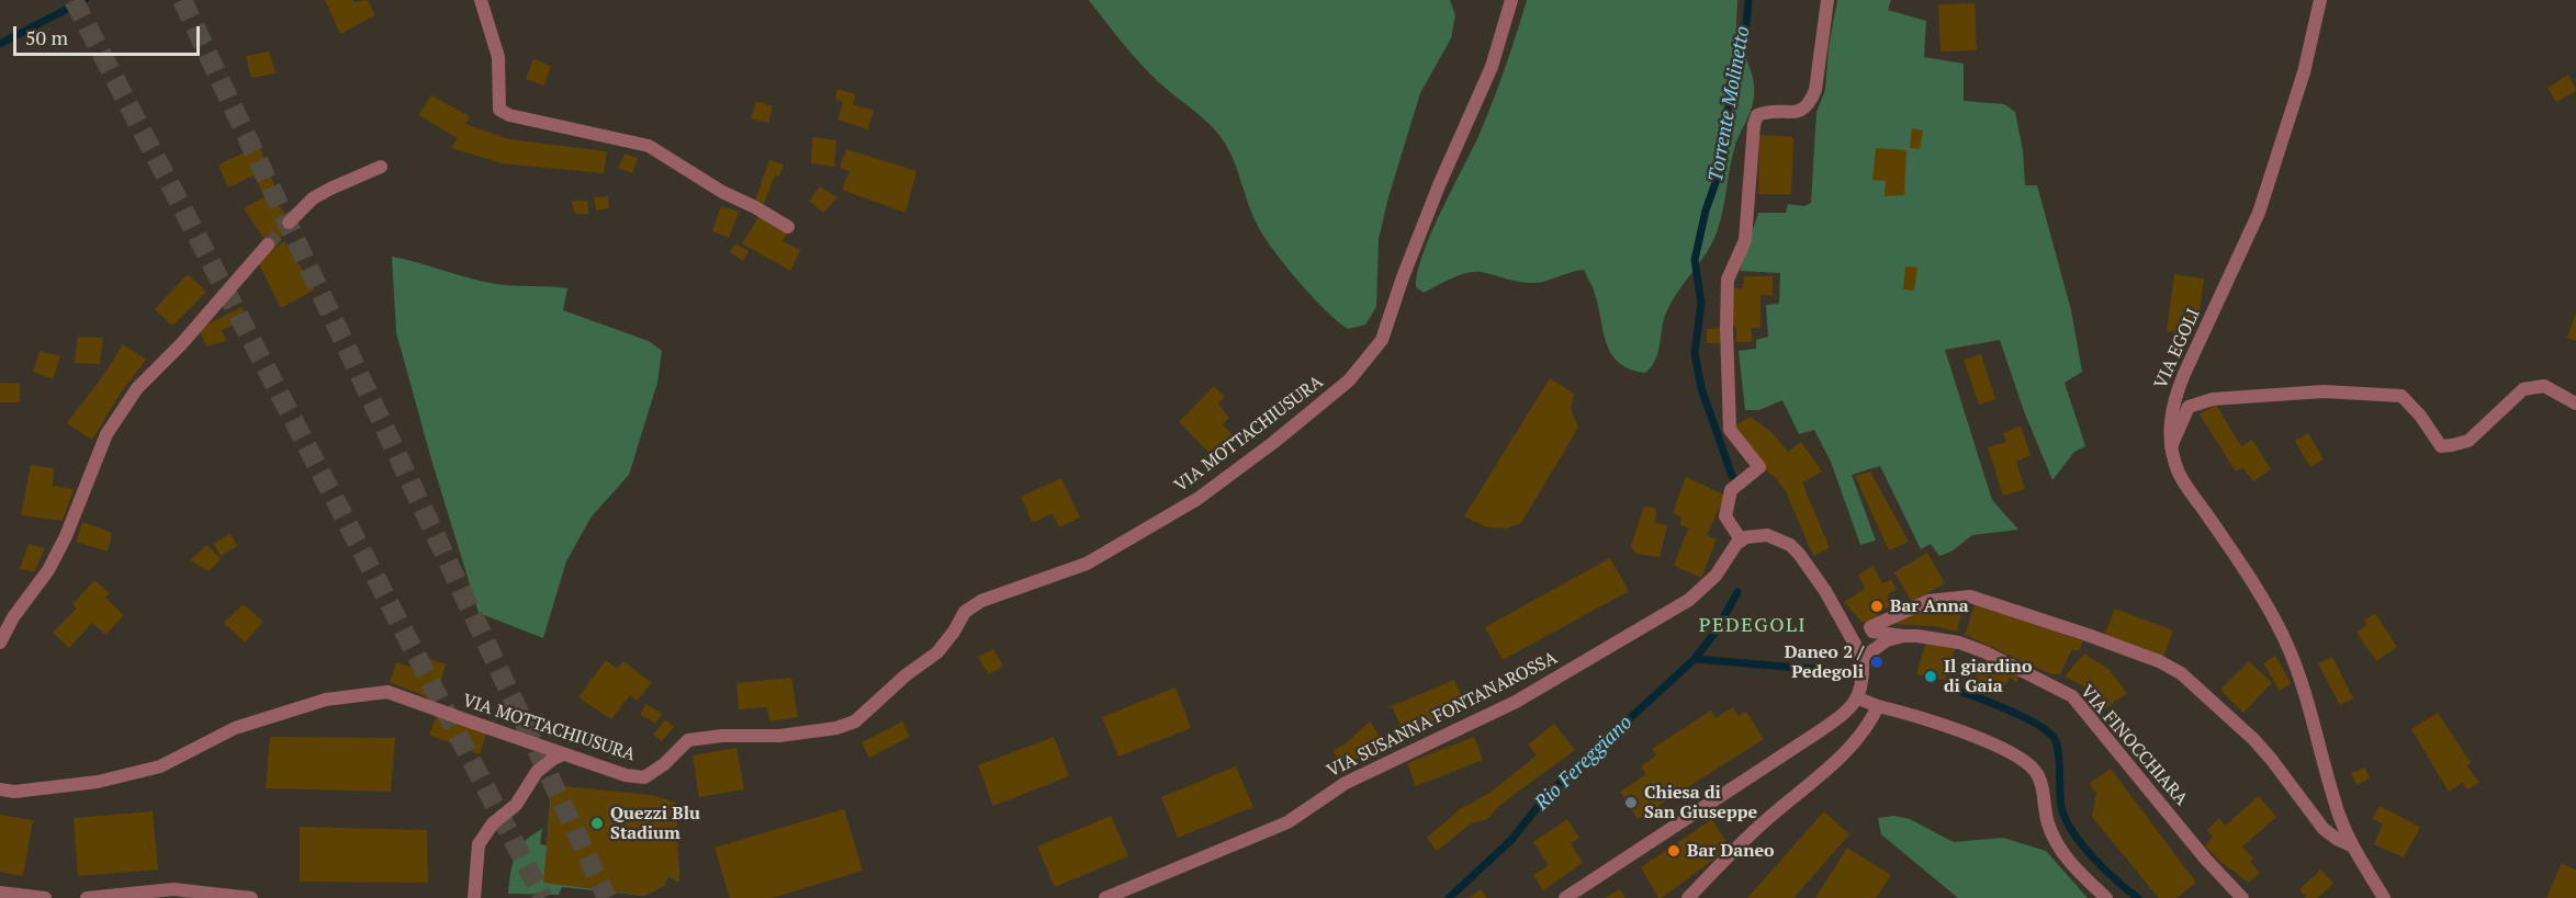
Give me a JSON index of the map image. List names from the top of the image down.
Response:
{
  "streets": {
    "street": [
      "VIA EGOLI",
      "VIA MOTTACHIUSURA",
      "VIA SUSANNA FONTANAROSSA",
      "VIA FINOCCHIARA"
    ]
  },
  "crossings": [
    ["VIA EGOLI", "VIA FINOCCHIARA"]
  ],
  "districts": ["PEDEGOLI"],
  "water": ["Torrente Molinetto", "Rio Fereggiano"],
  "places": [
    "Bar Anna",
    "Daneo 2 / Pedegoli",
    "Il giardino di Gaia",
    "Chiesa di San Giuseppe",
    "Quezzi Blu Stadium",
    "Bar Daneo"
  ],
  "scale_bar": "50 m"
}
